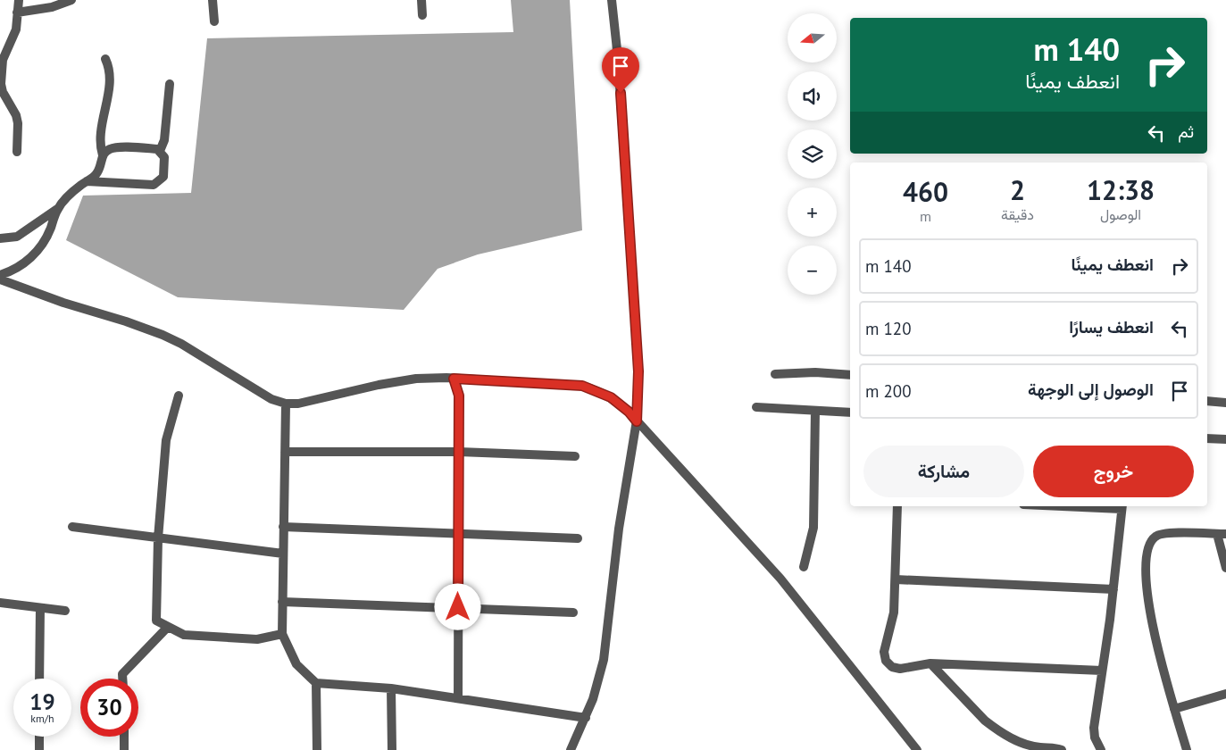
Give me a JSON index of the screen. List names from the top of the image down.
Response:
{
  "north": "left",
  "page": {
    "map_buttons": ["+", "−"],
    "turn": ["140 m", "انعطف يمينًا"],
    "then": "ثم",
    "eta": [
      "12:38",
      "الوصول",
      "2",
      "دقيقة",
      "460",
      "m"
    ],
    "list": [
      {
        "name": "انعطف يمينًا",
        "value": "140 m"
      },
      {
        "name": "انعطف يسارًا",
        "value": "120 m"
      },
      {
        "name": "الوصول إلى الوجهة",
        "value": "200 m"
      }
    ],
    "buttons": ["خروج", "مشاركة"],
    "speed": "19 km/h",
    "limit": "30"
  }
}
